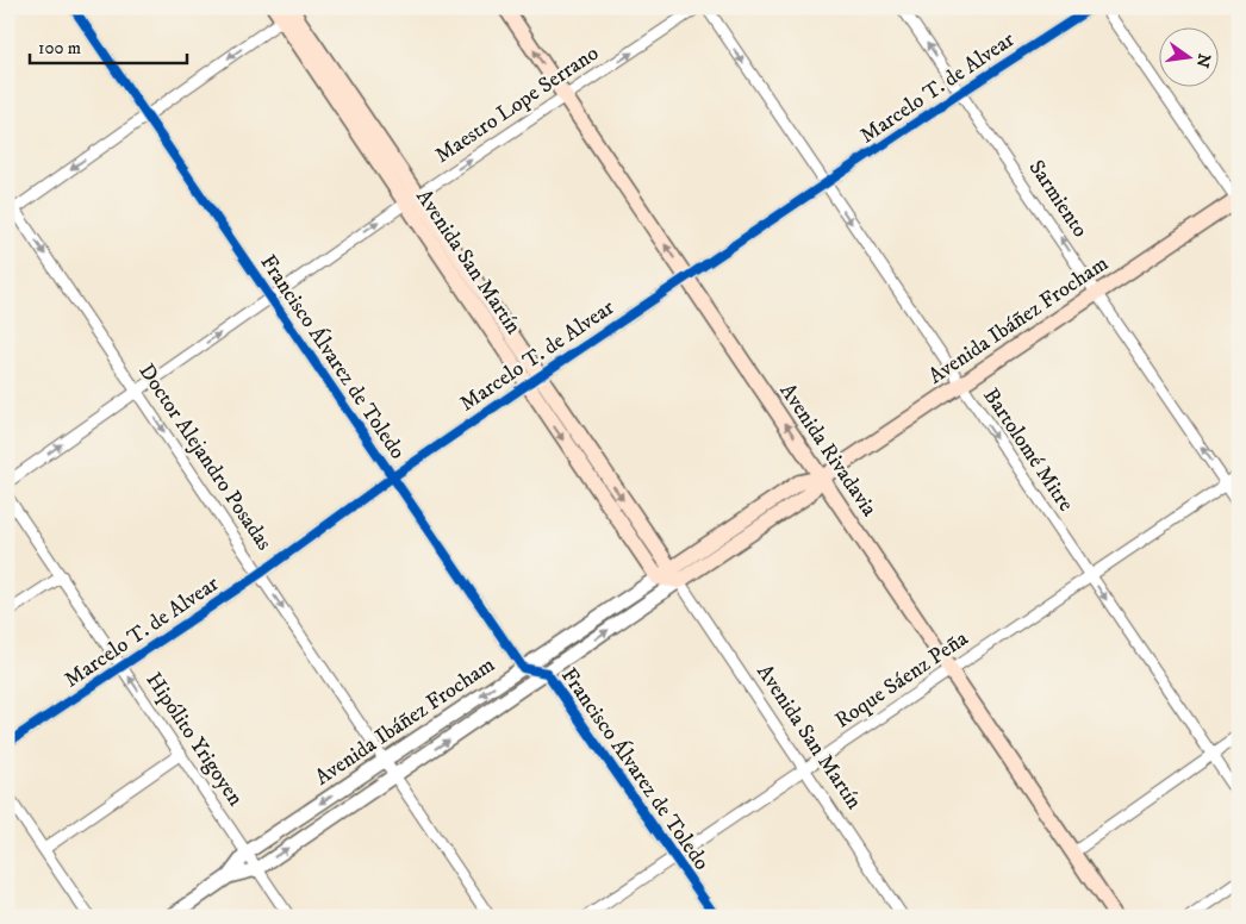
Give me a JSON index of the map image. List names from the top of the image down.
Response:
{
  "streets": {
    "main road": ["Avenida San Martín", "Avenida Ibáñez Frocham", "Avenida Rivadavia"],
    "street": [
      "Marcelo T. de Alvear",
      "Maestro Lope Serrano",
      "Sarmiento",
      "Francisco Álvarez de Toledo",
      "Bartolomé Mitre",
      "Doctor Alejandro Posadas",
      "Roque Sáenz Peña",
      "Hipólito Yrigoyen"
    ]
  },
  "crossings": [
    ["Marcelo T. de Alvear", "Sarmiento"],
    ["Marcelo T. de Alvear", "Avenida San Martín"],
    ["Marcelo T. de Alvear", "Francisco Álvarez de Toledo"],
    ["Marcelo T. de Alvear", "Avenida Rivadavia"],
    ["Marcelo T. de Alvear", "Bartolomé Mitre"],
    ["Marcelo T. de Alvear", "Doctor Alejandro Posadas"],
    ["Marcelo T. de Alvear", "Hipólito Yrigoyen"],
    ["Maestro Lope Serrano", "Avenida San Martín"],
    ["Maestro Lope Serrano", "Francisco Álvarez de Toledo"],
    ["Maestro Lope Serrano", "Avenida Rivadavia"],
    ["Maestro Lope Serrano", "Doctor Alejandro Posadas"],
    ["Sarmiento", "Avenida Ibáñez Frocham"],
    ["Sarmiento", "Roque Sáenz Peña"],
    ["Avenida San Martín", "Avenida Ibáñez Frocham"],
    ["Avenida San Martín", "Roque Sáenz Peña"],
    ["Avenida Ibáñez Frocham", "Francisco Álvarez de Toledo"],
    ["Avenida Ibáñez Frocham", "Avenida Rivadavia"],
    ["Avenida Ibáñez Frocham", "Bartolomé Mitre"],
    ["Avenida Ibáñez Frocham", "Doctor Alejandro Posadas"],
    ["Avenida Ibáñez Frocham", "Hipólito Yrigoyen"],
    ["Francisco Álvarez de Toledo", "Roque Sáenz Peña"],
    ["Avenida Rivadavia", "Roque Sáenz Peña"],
    ["Bartolomé Mitre", "Roque Sáenz Peña"]
  ],
  "one_way": [
    "Maestro Lope Serrano",
    "Sarmiento",
    "Avenida San Martín",
    "Avenida Rivadavia",
    "Bartolomé Mitre",
    "Doctor Alejandro Posadas"
  ],
  "scale_bar": "100 m",
  "north": "right"
}
